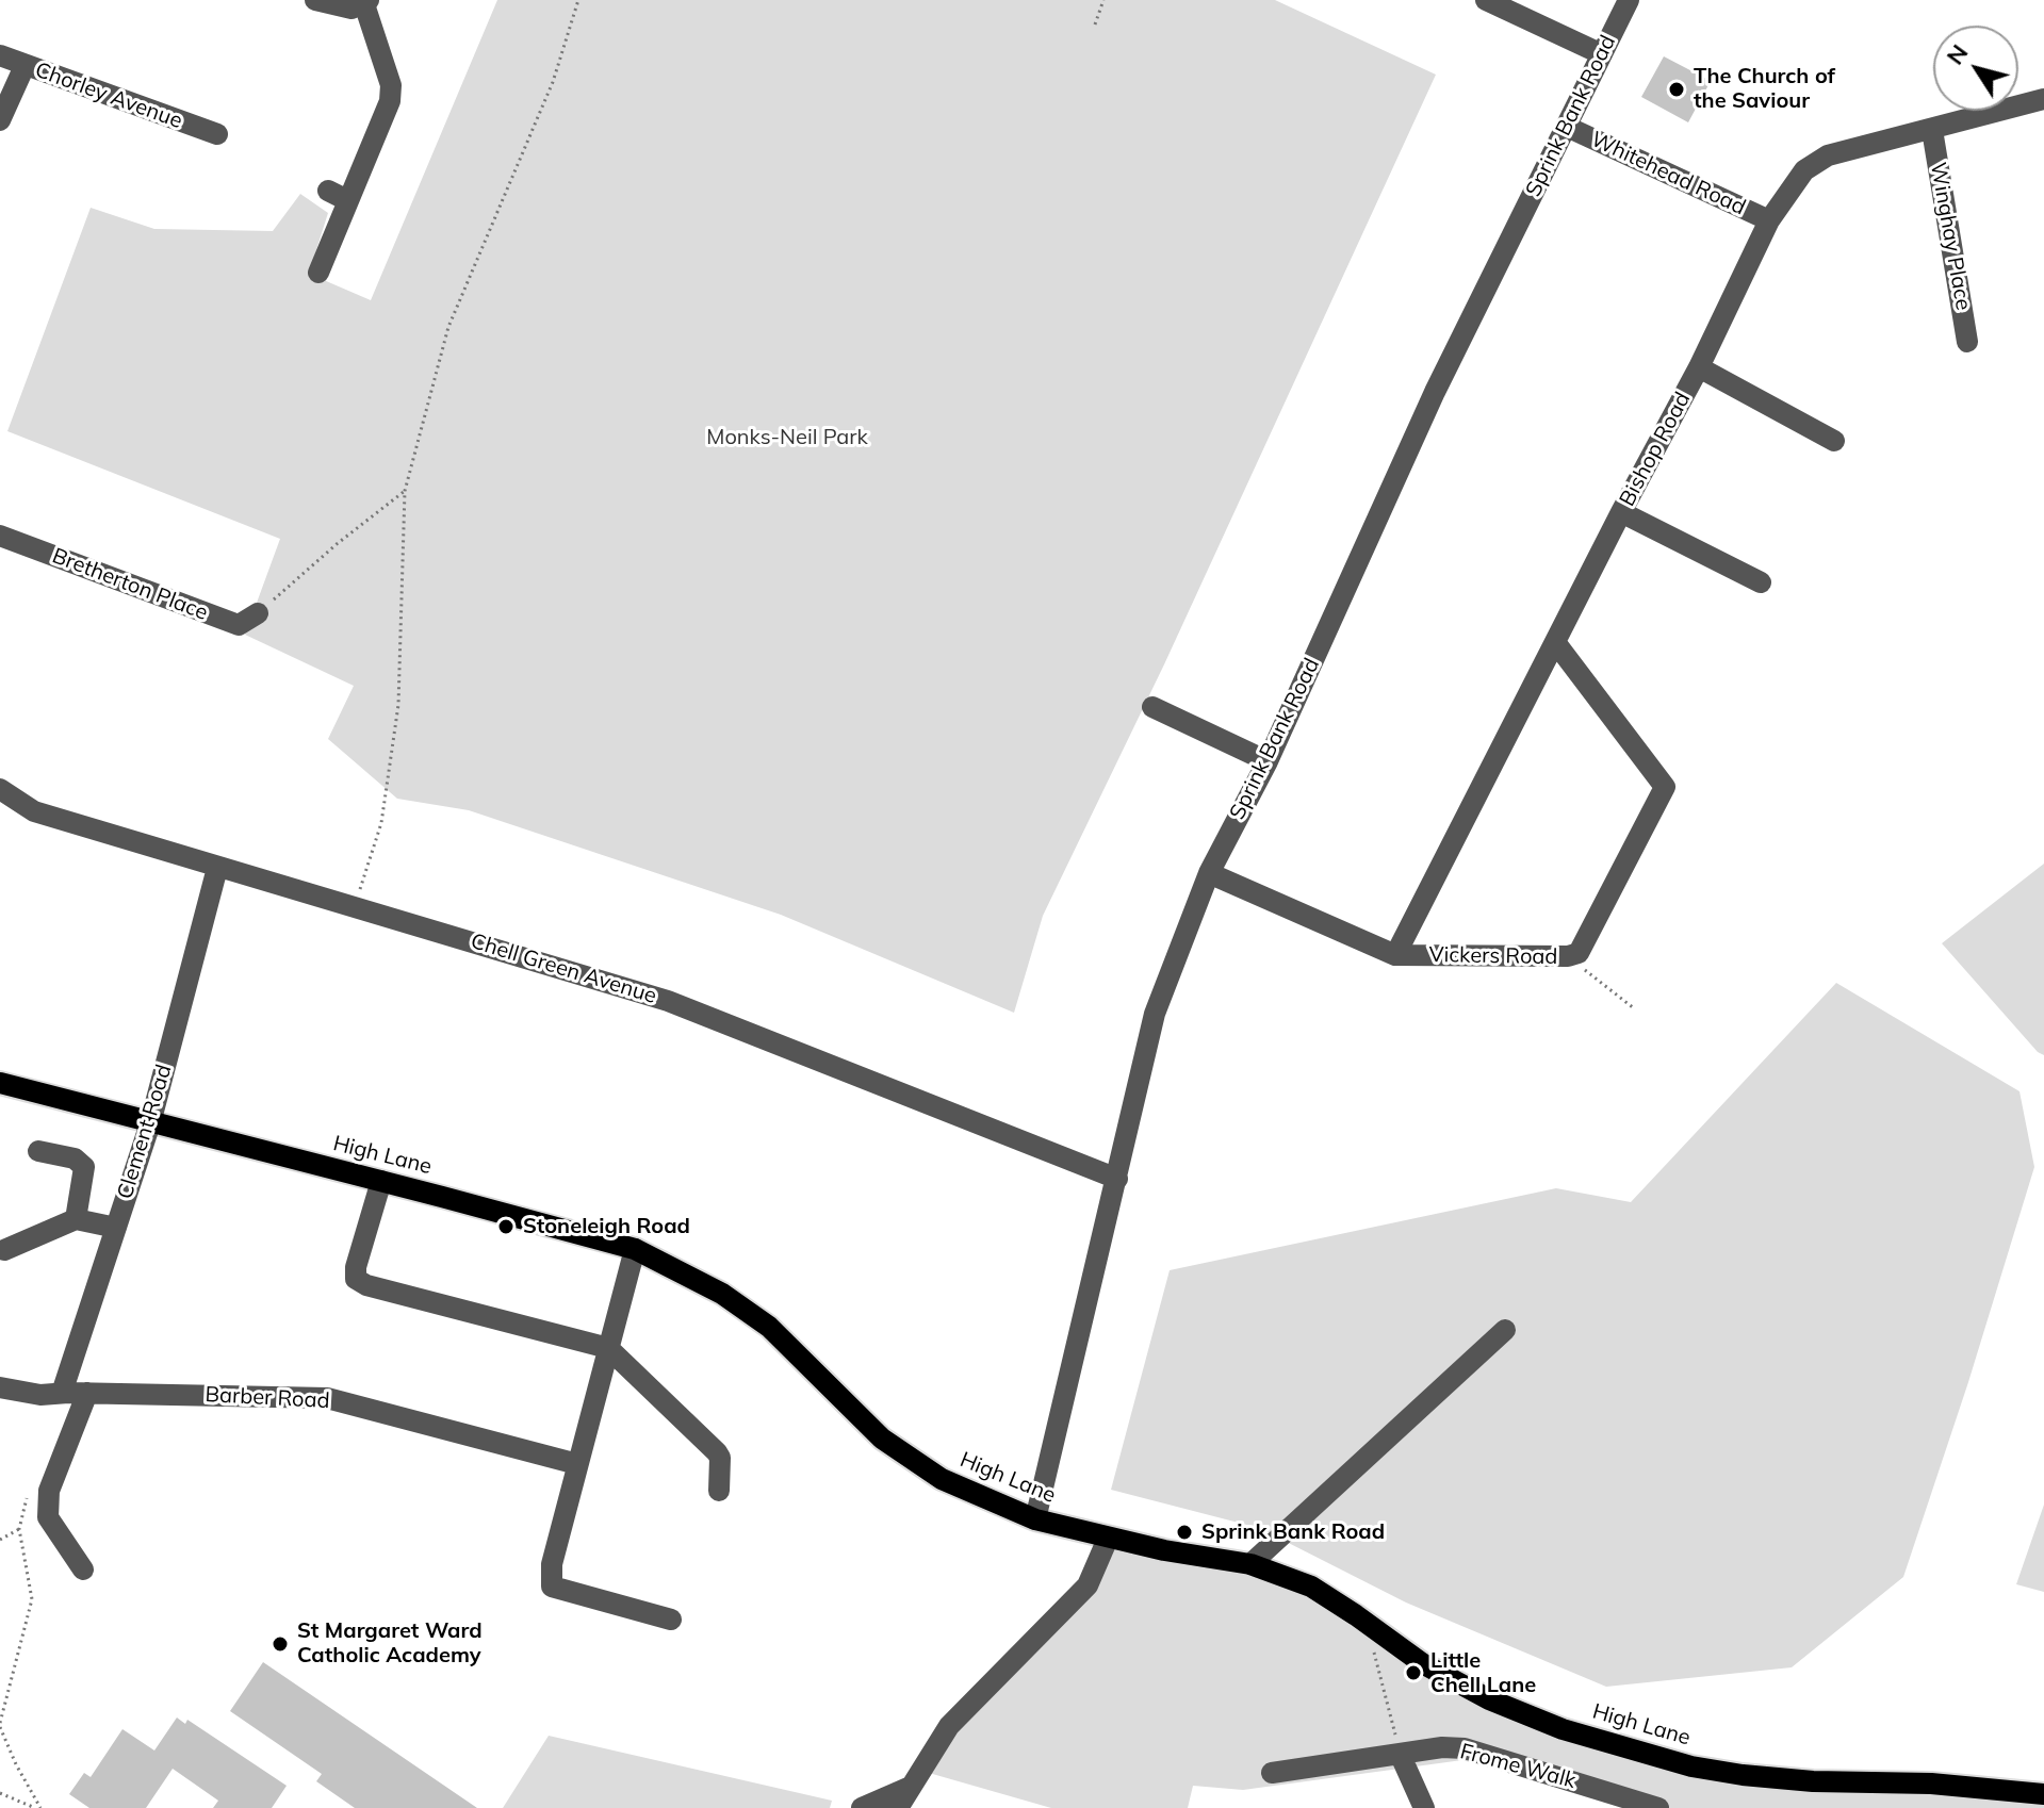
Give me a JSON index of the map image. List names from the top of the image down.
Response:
{
  "streets": {
    "main road": ["High Lane"],
    "street": [
      "Chorley Avenue",
      "Sprink Bank Road",
      "Whitehead Road",
      "Winghay Place",
      "Bishop Road",
      "Bretherton Place",
      "Vickers Road",
      "Chell Green Avenue",
      "Clement Road",
      "Barber Road",
      "Frome Walk"
    ]
  },
  "crossings": [
    ["Sprink Bank Road", "Whitehead Road"],
    ["Sprink Bank Road", "Vickers Road"],
    ["Sprink Bank Road", "Chell Green Avenue"],
    ["Sprink Bank Road", "High Lane"],
    ["Whitehead Road", "Bishop Road"],
    ["Winghay Place", "Bishop Road"],
    ["Bishop Road", "Vickers Road"],
    ["Chell Green Avenue", "Clement Road"],
    ["Clement Road", "High Lane"],
    ["Clement Road", "Barber Road"]
  ],
  "parks": ["Monks-Neil Park"],
  "places": [
    "The Church of the Saviour",
    "Stoneleigh Road",
    "Sprink Bank Road",
    "St Margaret Ward Catholic Academy",
    "Little Chell Lane"
  ],
  "north": "top left"
}
